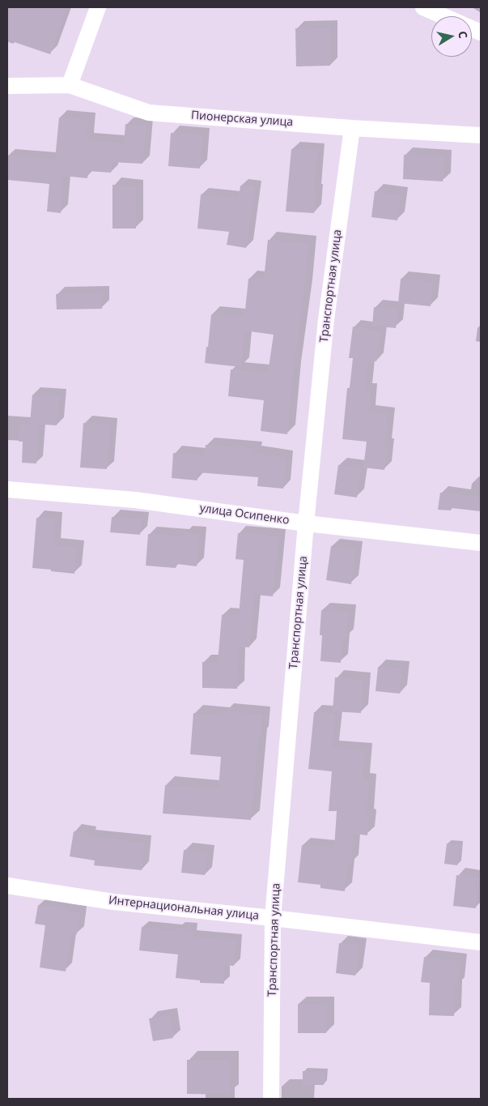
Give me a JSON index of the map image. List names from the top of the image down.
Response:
{
  "streets": {
    "street": [
      "Пионерская улица",
      "Транспортная улица",
      "улица Осипенко",
      "Интернациональная улица"
    ]
  },
  "crossings": [
    ["Пионерская улица", "Транспортная улица"],
    ["Транспортная улица", "улица Осипенко"],
    ["Транспортная улица", "Интернациональная улица"]
  ],
  "north": "right"
}
